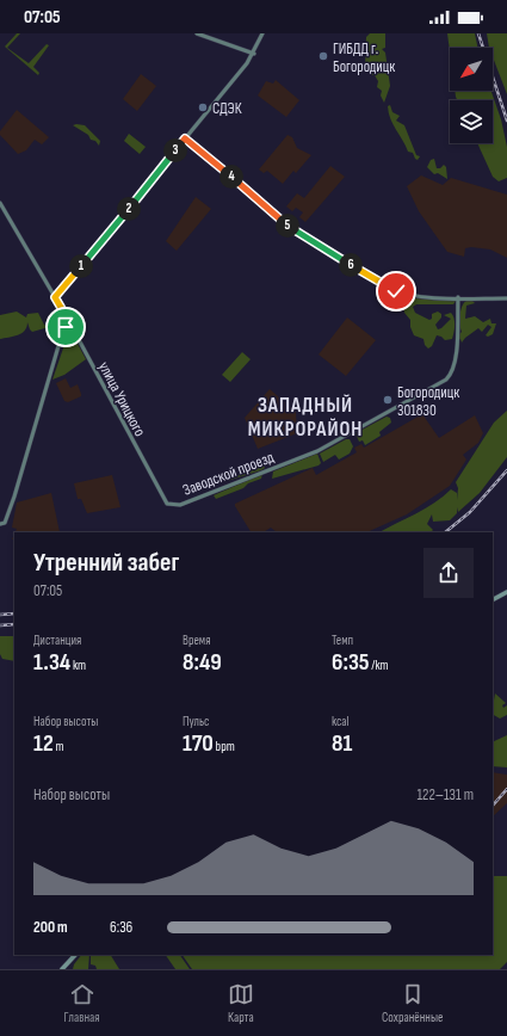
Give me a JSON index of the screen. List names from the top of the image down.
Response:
{
  "streets": {
    "street": ["улица Урицкого", "Заводской проезд"]
  },
  "crossings": [
    ["улица Урицкого", "Заводской проезд"]
  ],
  "districts": ["ЗАПАДНЫЙ МИКРОРАЙОН"],
  "places": ["ГИБДД г. Богородицк", "СДЭК", "Богородицк 301830"],
  "north": "bottom left",
  "page": {
    "status": "07:05",
    "pins": [
      "3",
      "4",
      "2",
      "5",
      "6",
      "1"
    ],
    "heading": ["Утренний забег", "07:05"],
    "stats": [
      ["Дистанция", "1.34 km"],
      ["Время", "8:49"],
      ["Темп", "6:35 /km"],
      ["Набор высоты", "12 m"],
      ["Пульс", "170 bpm"],
      ["kcal", "81"]
    ],
    "chart": ["Набор высоты", "122–131 m"],
    "list": [
      {
        "name": "200 m",
        "note": "6:36"
      }
    ],
    "tabs": ["Главная", "Карта", "Сохранённые"]
  }
}
